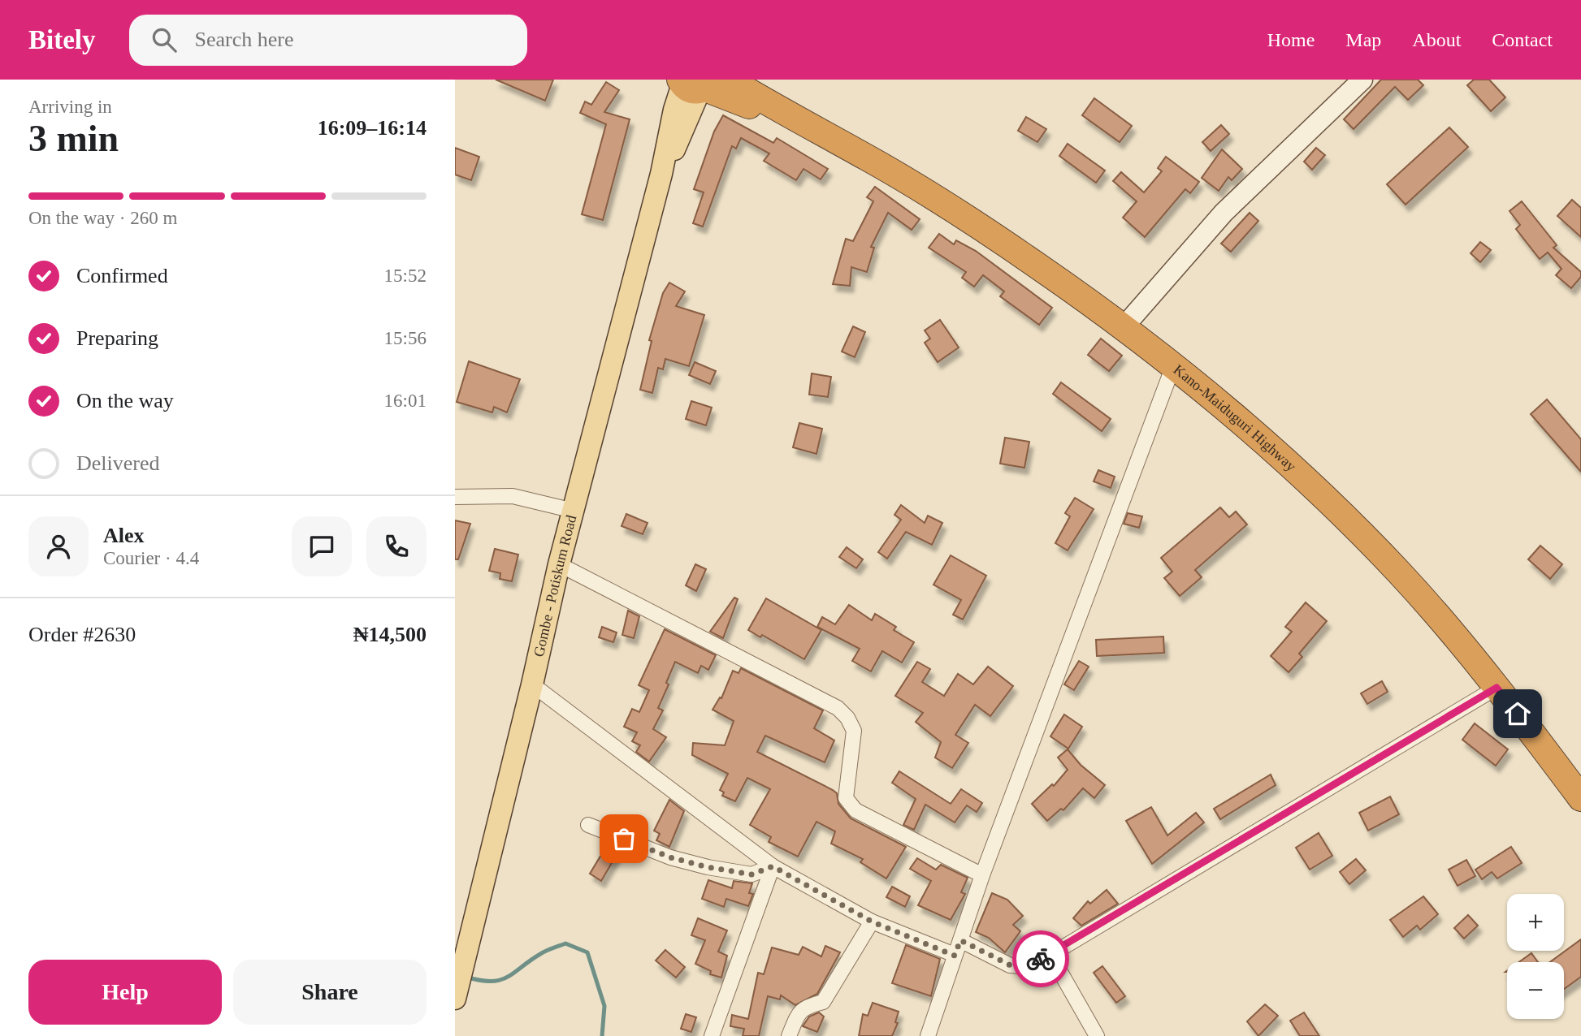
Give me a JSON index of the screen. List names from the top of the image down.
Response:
{
  "streets": {
    "highway": ["Kano-Maiduguri Highway"],
    "main road": ["Gombe - Potiskum Road"]
  },
  "crossings": [
    ["Kano-Maiduguri Highway", "Gombe - Potiskum Road"]
  ],
  "page": {
    "header": "Bitely",
    "search": "Search here",
    "nav": [
      "Home",
      "Map",
      "About",
      "Contact"
    ],
    "heading": ["3 min", "Arriving in", "16:09–16:14"],
    "panel": [
      "Alex",
      "Courier · 4.4",
      "Order #2630",
      "₦14,500"
    ],
    "bar": "On the way · 260 m",
    "list": [
      ["Confirmed", "15:52"],
      ["Preparing", "15:56"],
      ["On the way", "16:01"],
      "Delivered"
    ],
    "map_buttons": ["+", "−"],
    "buttons": ["Help", "Share"]
  }
}
